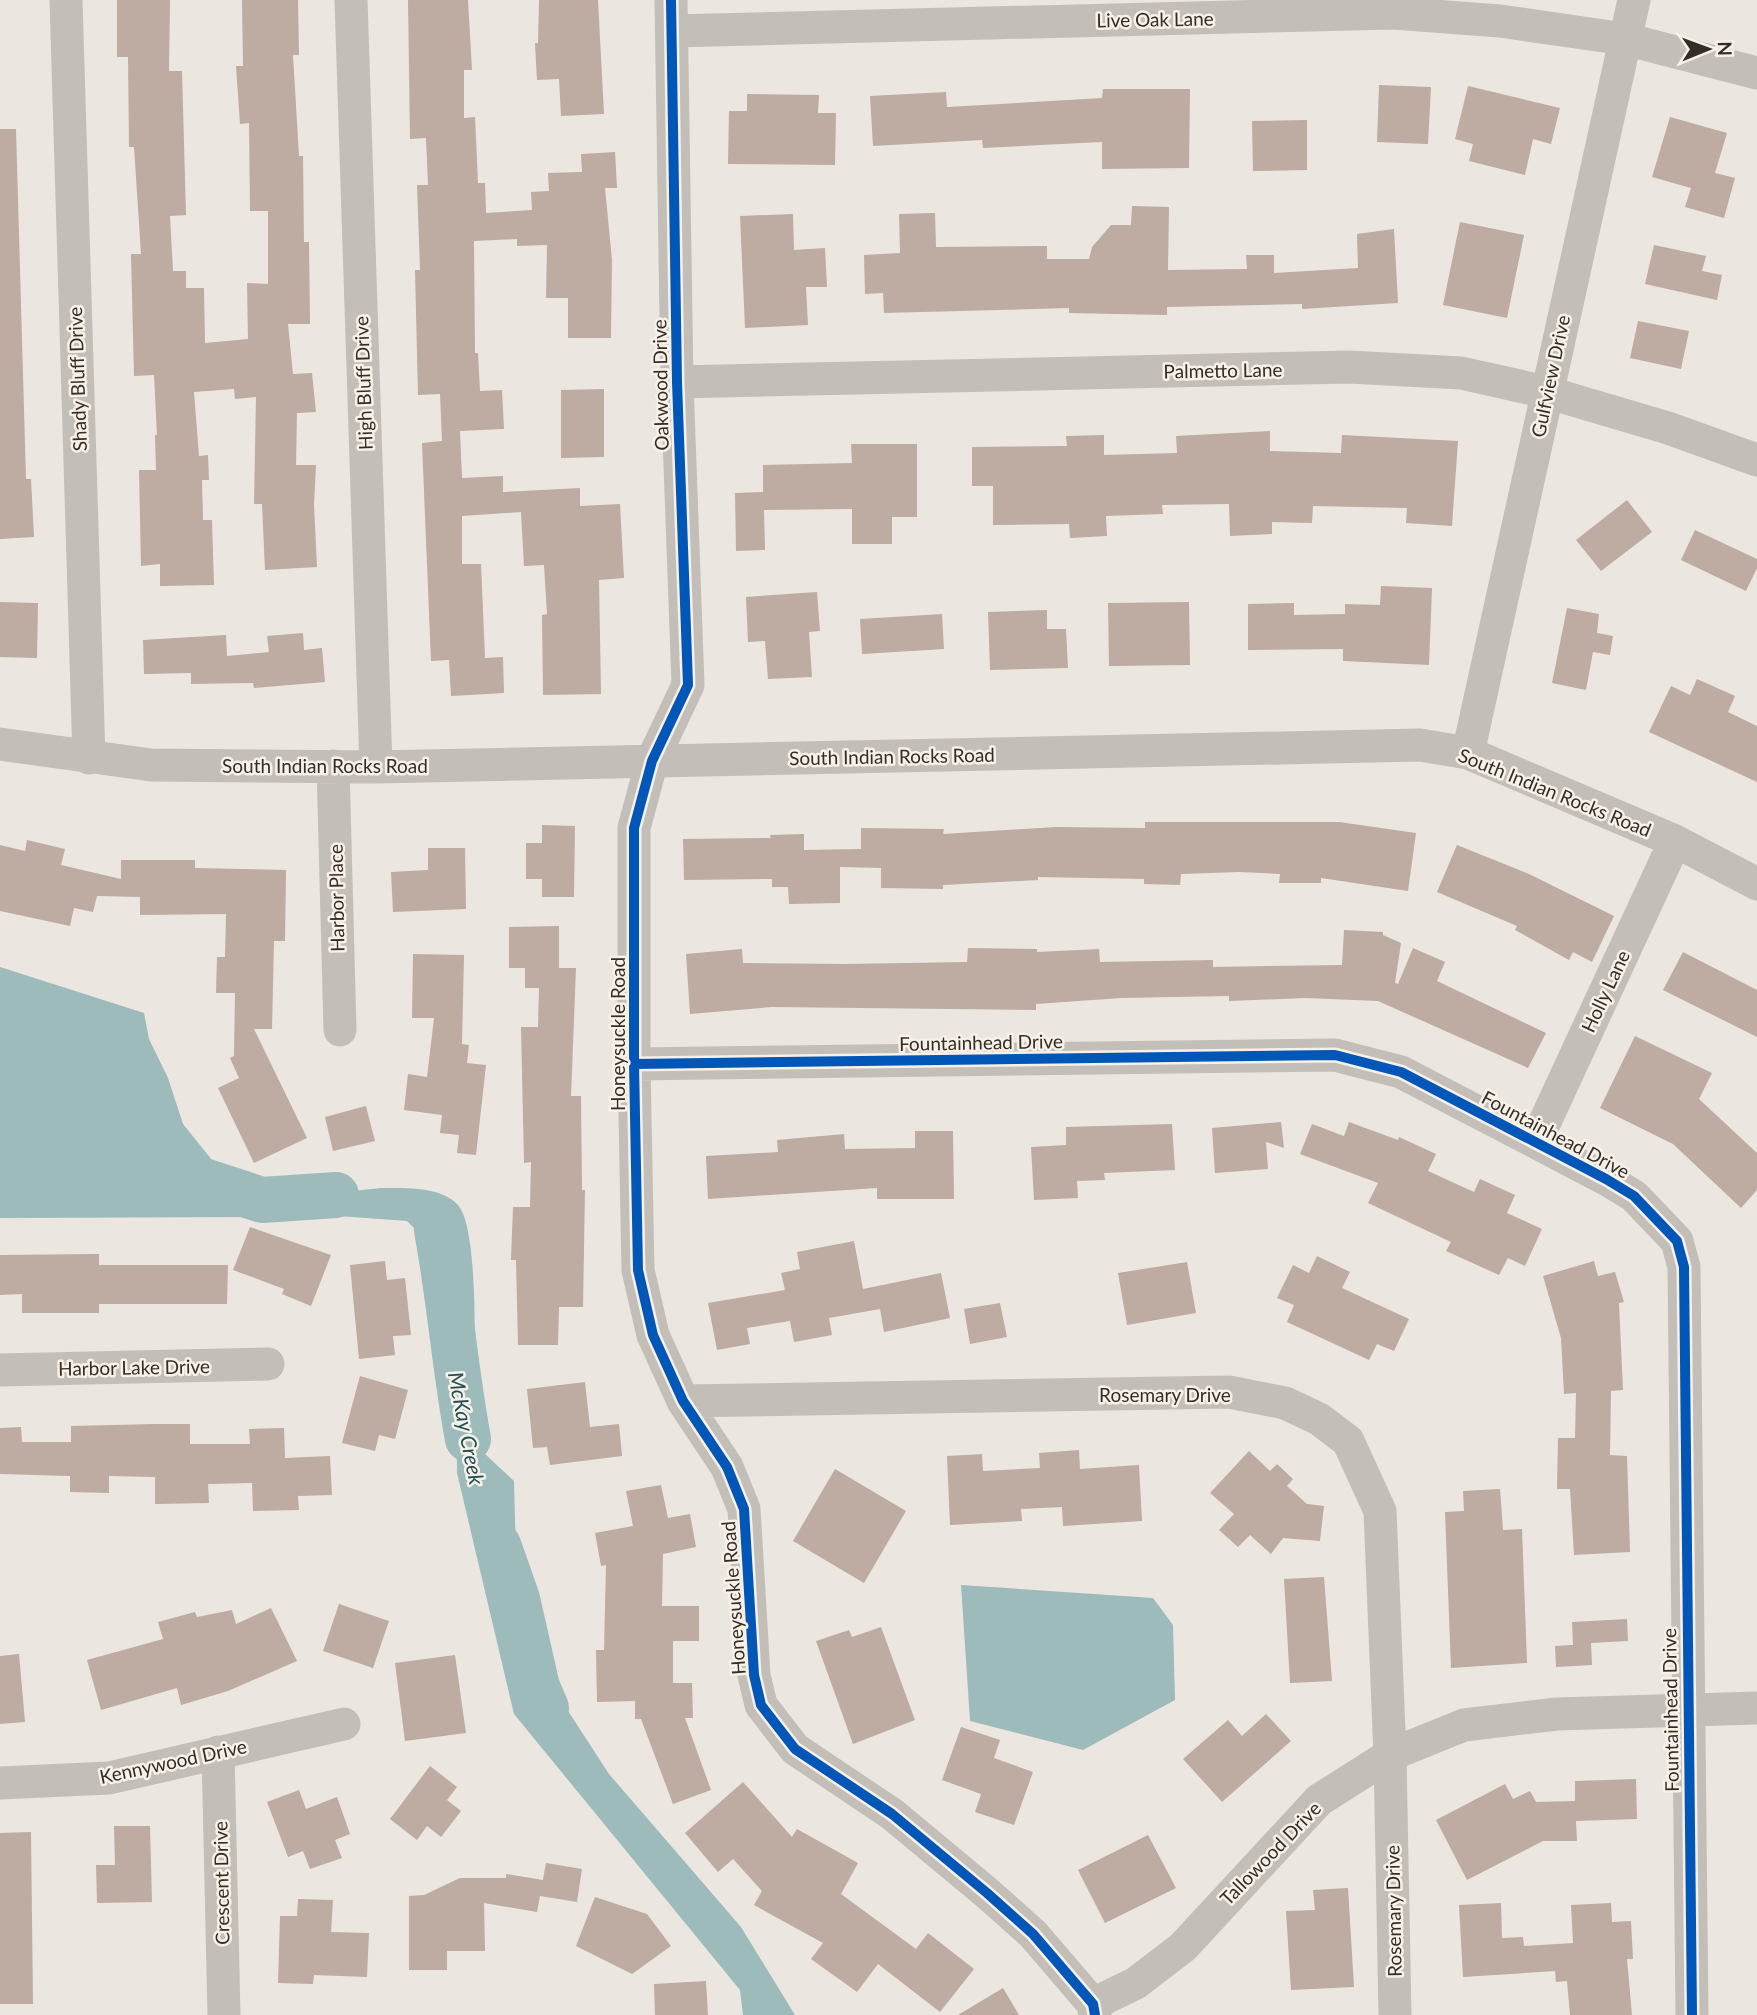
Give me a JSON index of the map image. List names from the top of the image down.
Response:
{
  "streets": {
    "street": [
      "Live Oak Lane",
      "Palmetto Lane",
      "Gulfview Drive",
      "Shady Bluff Drive",
      "High Bluff Drive",
      "Oakwood Drive",
      "South Indian Rocks Road",
      "Harbor Place",
      "Holly Lane",
      "Honeysuckle Road",
      "Fountainhead Drive",
      "Harbor Lake Drive",
      "Rosemary Drive",
      "Kennywood Drive",
      "Tallowood Drive",
      "Crescent Drive"
    ]
  },
  "crossings": [
    ["Live Oak Lane", "Gulfview Drive"],
    ["Live Oak Lane", "Oakwood Drive"],
    ["Palmetto Lane", "Gulfview Drive"],
    ["Palmetto Lane", "Oakwood Drive"],
    ["Gulfview Drive", "South Indian Rocks Road"],
    ["Shady Bluff Drive", "South Indian Rocks Road"],
    ["High Bluff Drive", "South Indian Rocks Road"],
    ["Oakwood Drive", "South Indian Rocks Road"],
    ["Oakwood Drive", "Honeysuckle Road"],
    ["South Indian Rocks Road", "Harbor Place"],
    ["South Indian Rocks Road", "Holly Lane"],
    ["South Indian Rocks Road", "Honeysuckle Road"],
    ["Holly Lane", "Fountainhead Drive"],
    ["Honeysuckle Road", "Fountainhead Drive"],
    ["Honeysuckle Road", "Rosemary Drive"],
    ["Honeysuckle Road", "Tallowood Drive"],
    ["Fountainhead Drive", "Tallowood Drive"],
    ["Rosemary Drive", "Tallowood Drive"],
    ["Kennywood Drive", "Crescent Drive"]
  ],
  "water": ["McKay Creek"],
  "north": "right"
}
